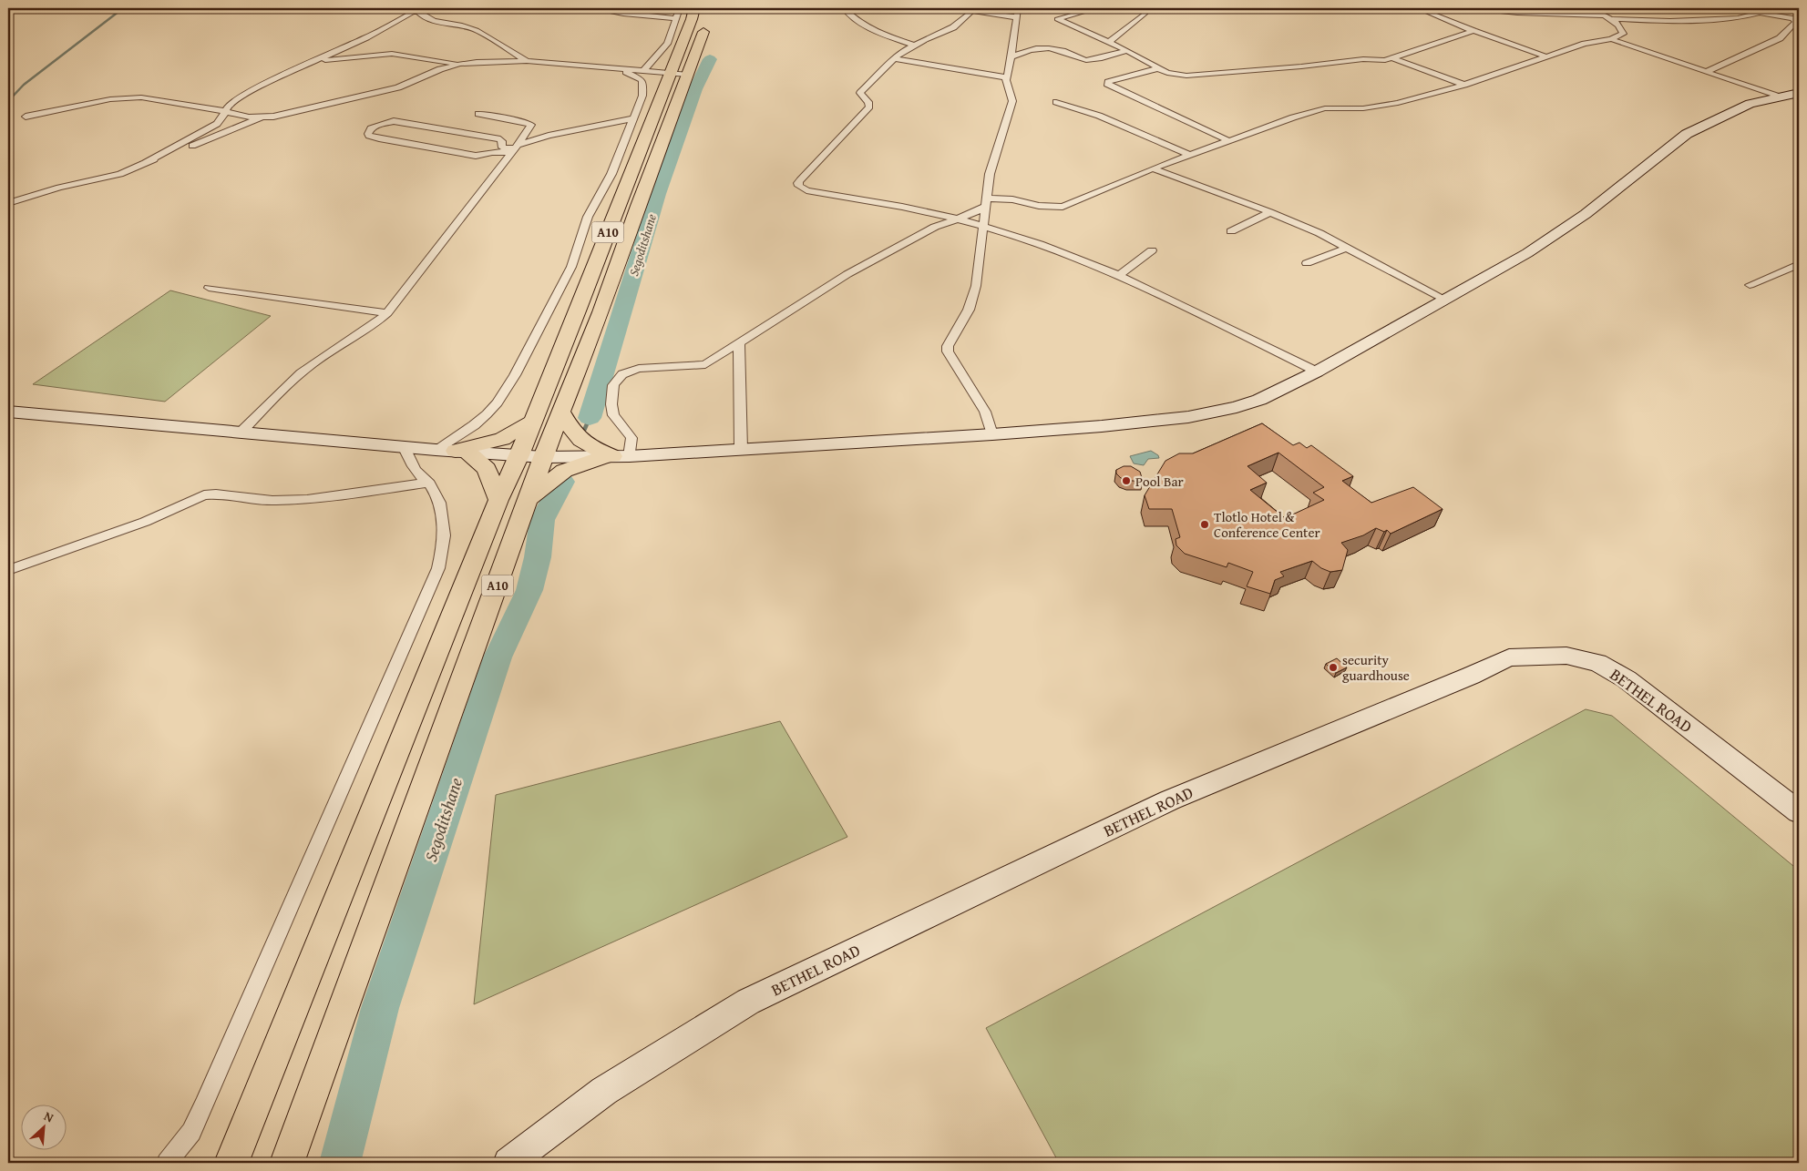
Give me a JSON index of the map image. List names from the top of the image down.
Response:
{
  "streets": {
    "main road": ["A10"],
    "street": ["BETHEL ROAD"]
  },
  "water": ["Segoditshane"],
  "places": ["Pool Bar", "Tlotlo Hotel & Conference Center", "security guardhouse"],
  "north": "top right"
}
